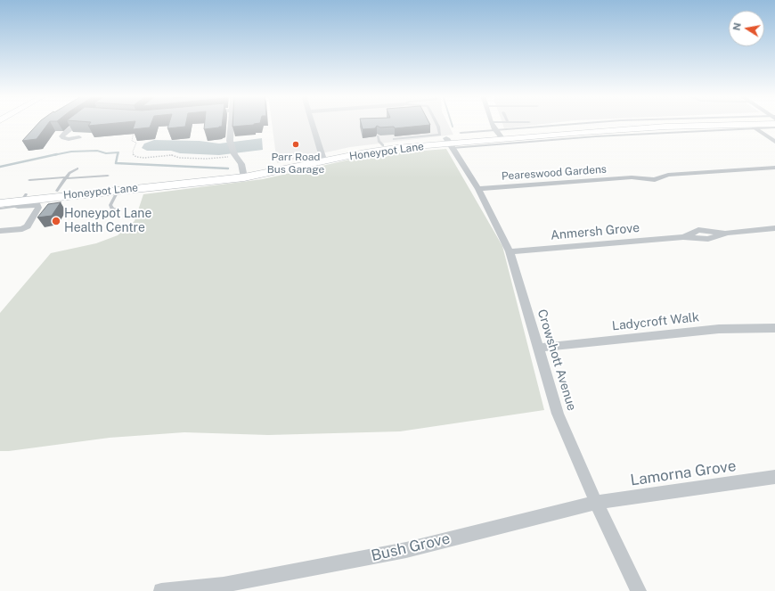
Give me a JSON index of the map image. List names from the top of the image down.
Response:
{
  "streets": {
    "main road": ["Honeypot Lane"],
    "street": [
      "Peareswood Gardens",
      "Anmersh Grove",
      "Ladycroft Walk",
      "Crowshott Avenue",
      "Lamorna Grove",
      "Bush Grove"
    ]
  },
  "crossings": [
    ["Honeypot Lane", "Crowshott Avenue"],
    ["Peareswood Gardens", "Crowshott Avenue"],
    ["Anmersh Grove", "Crowshott Avenue"],
    ["Ladycroft Walk", "Crowshott Avenue"],
    ["Crowshott Avenue", "Lamorna Grove"],
    ["Crowshott Avenue", "Bush Grove"],
    ["Lamorna Grove", "Bush Grove"]
  ],
  "places": ["Parr Road Bus Garage", "Honeypot Lane Health Centre"],
  "north": "left"
}
